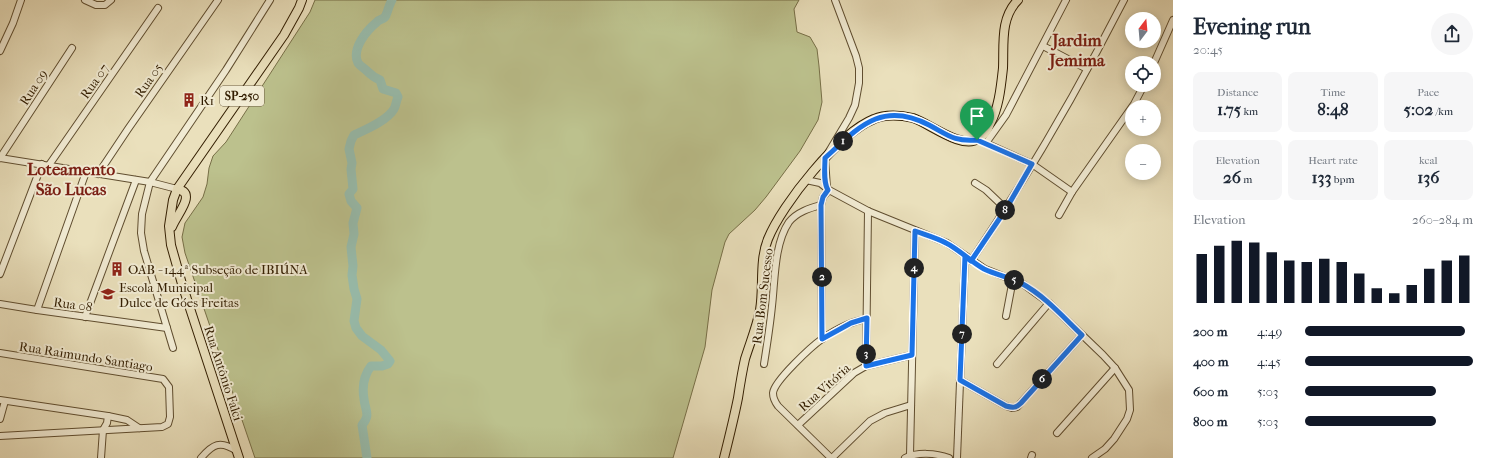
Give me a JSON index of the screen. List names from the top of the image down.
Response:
{
  "streets": {
    "main road": ["SP-250", "Rua Antônio Falci"],
    "street": [
      "Rua 05",
      "Rua 07",
      "Rua 09",
      "Rua Bom Sucesso",
      "Rua 08",
      "Rua Raimundo Santiago",
      "Rua Vitória"
    ]
  },
  "districts": ["Jardim Jemima", "Loteamento São Lucas"],
  "places": {
    "building": ["R1", "OAB - 144ª Subseção de IBIÚNA"],
    "school or university": ["Escola Municipal Dulce de Góes Freitas"]
  },
  "north": "top",
  "page": {
    "heading": ["Evening run", "20:45"],
    "map_buttons": ["+", "−"],
    "stats": [
      ["Distance", "1.75 km"],
      ["Time", "8:48"],
      ["Pace", "5:02 /km"],
      ["Elevation", "26 m"],
      ["Heart rate", "133 bpm"],
      ["kcal", "136"]
    ],
    "pins": [
      "1",
      "8",
      "4",
      "2",
      "5",
      "7",
      "3",
      "6"
    ],
    "chart": ["Elevation", "260–284 m"],
    "list": [
      {
        "name": "200 m",
        "note": "4:49"
      },
      {
        "name": "400 m",
        "note": "4:45"
      },
      {
        "name": "600 m",
        "note": "5:03"
      },
      {
        "name": "800 m",
        "note": "5:03"
      }
    ]
  }
}
